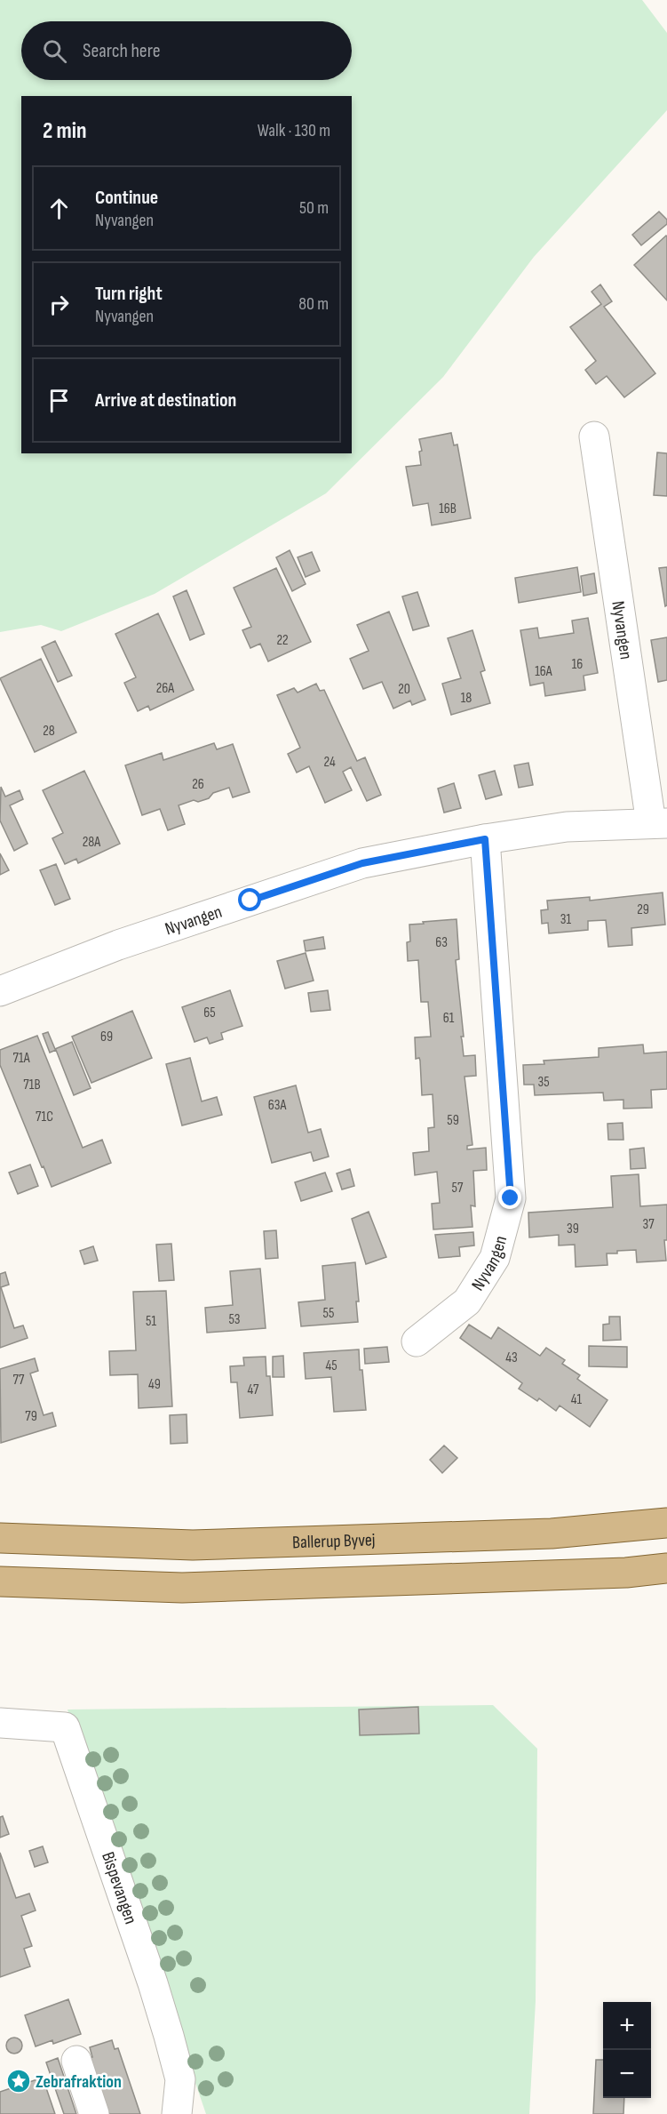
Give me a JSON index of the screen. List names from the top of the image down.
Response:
{
  "streets": {
    "main road": ["Ballerup Byvej"],
    "street": ["Nyvangen", "Bispevangen"]
  },
  "places": {
    "place": ["Zebrafraktion"]
  },
  "house_numbers": [
    "16B",
    "22",
    "16",
    "16A",
    "26A",
    "20",
    "18",
    "28",
    "24",
    "26",
    "28A",
    "29",
    "31",
    "63",
    "65",
    "61",
    "69",
    "71A",
    "35",
    "71B",
    "63A",
    "71C",
    "59",
    "57",
    "37",
    "39",
    "55",
    "53",
    "51",
    "43",
    "45",
    "77",
    "49",
    "47",
    "41",
    "79"
  ],
  "page": {
    "search": "Search here",
    "heading": ["2 min", "Walk · 130 m"],
    "list": [
      ["Continue", "Nyvangen", "50 m"],
      ["Turn right", "Nyvangen", "80 m"],
      "Arrive at destination"
    ],
    "map_buttons": ["+", "−"]
  }
}
